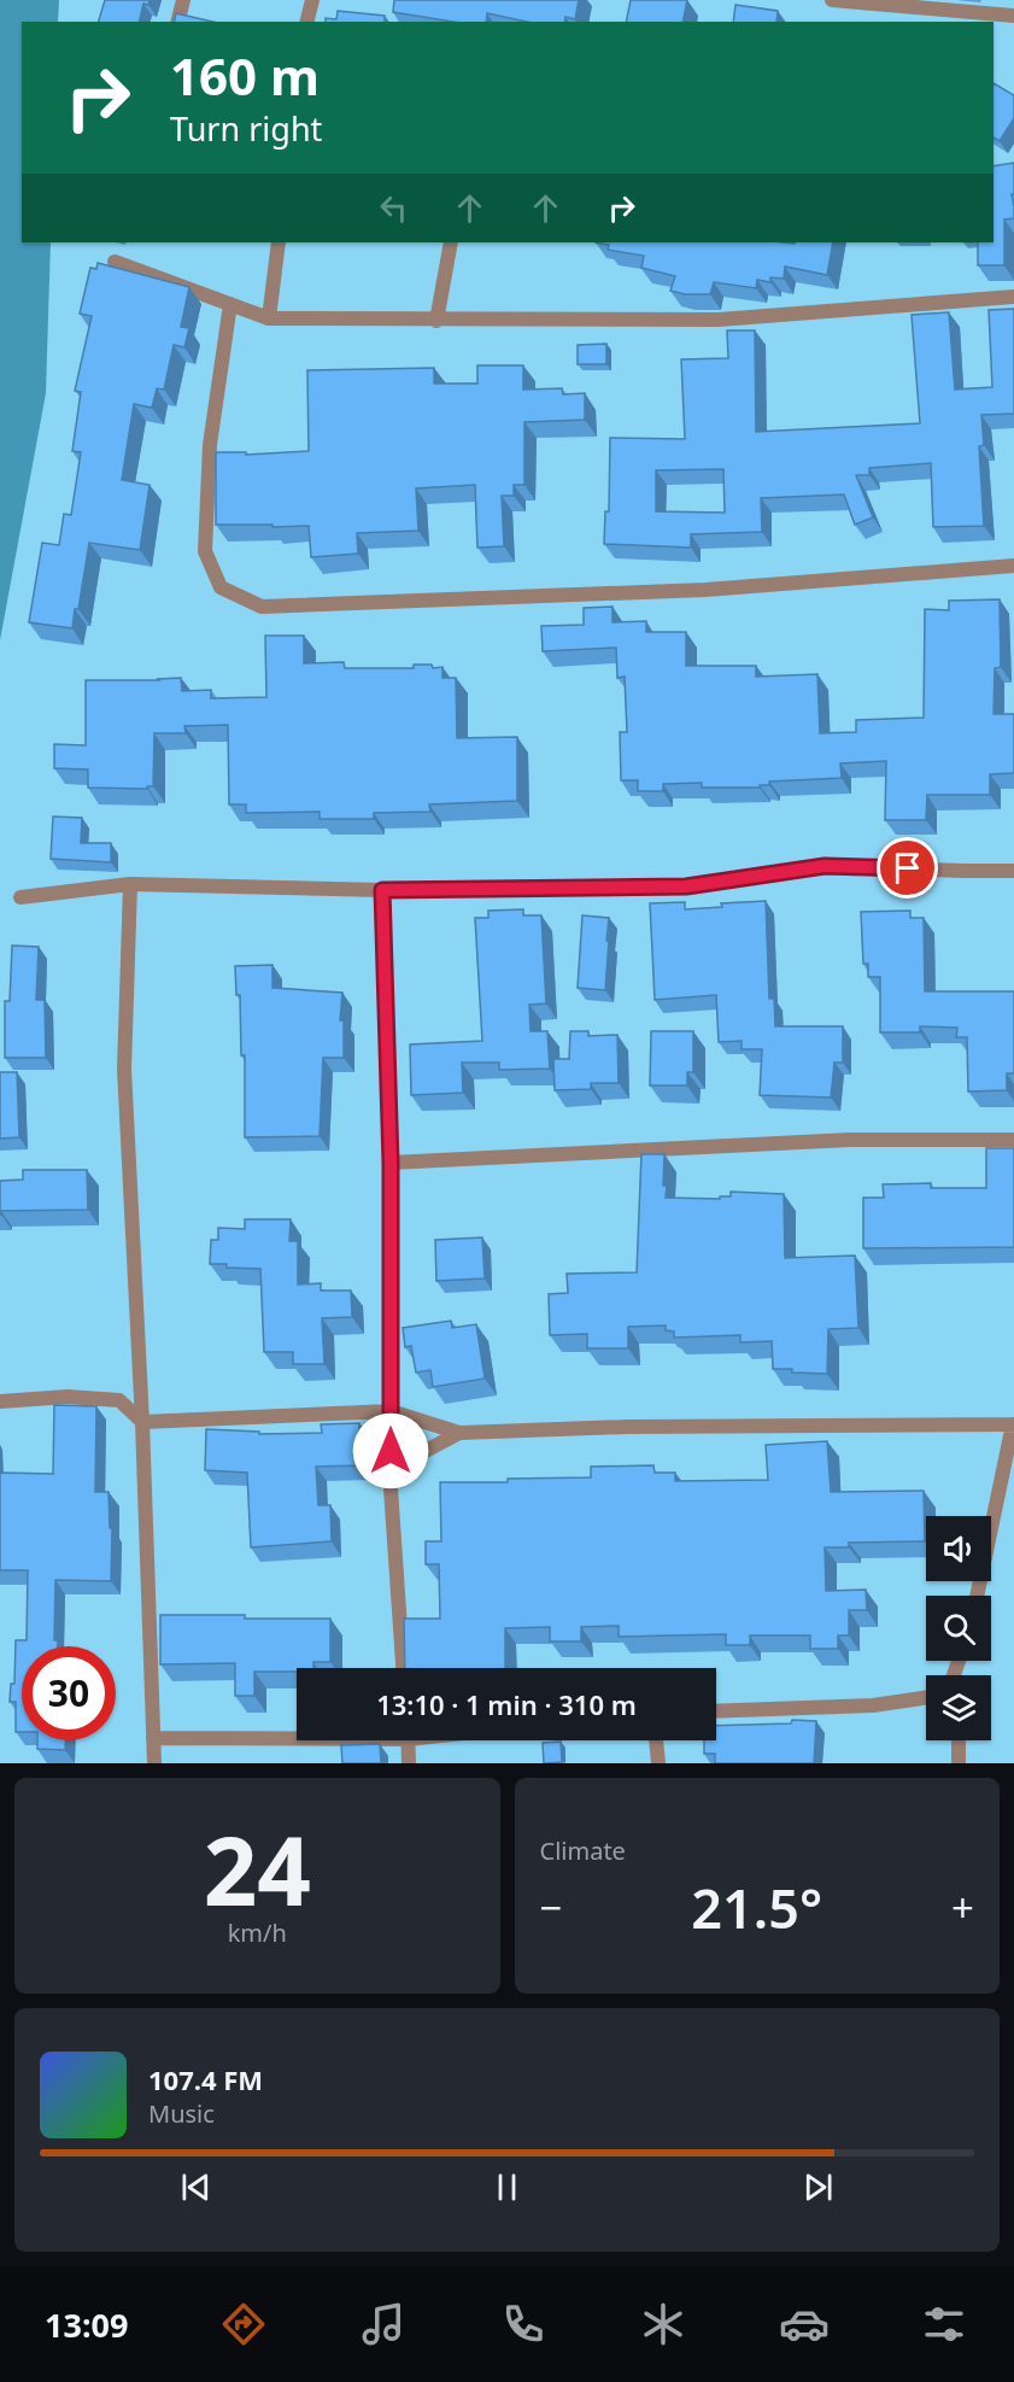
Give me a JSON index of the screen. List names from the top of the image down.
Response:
{
  "page": {
    "turn": ["160 m", "Turn right"],
    "limit": "30",
    "trip": "13:10 · 1 min · 310 m",
    "tile": [
      ["24", "km/h"],
      "Climate"
    ],
    "heat": ["−", "21.5°", "+"],
    "song": ["107.4 FM", "Music"],
    "tabs": "13:09"
  }
}
